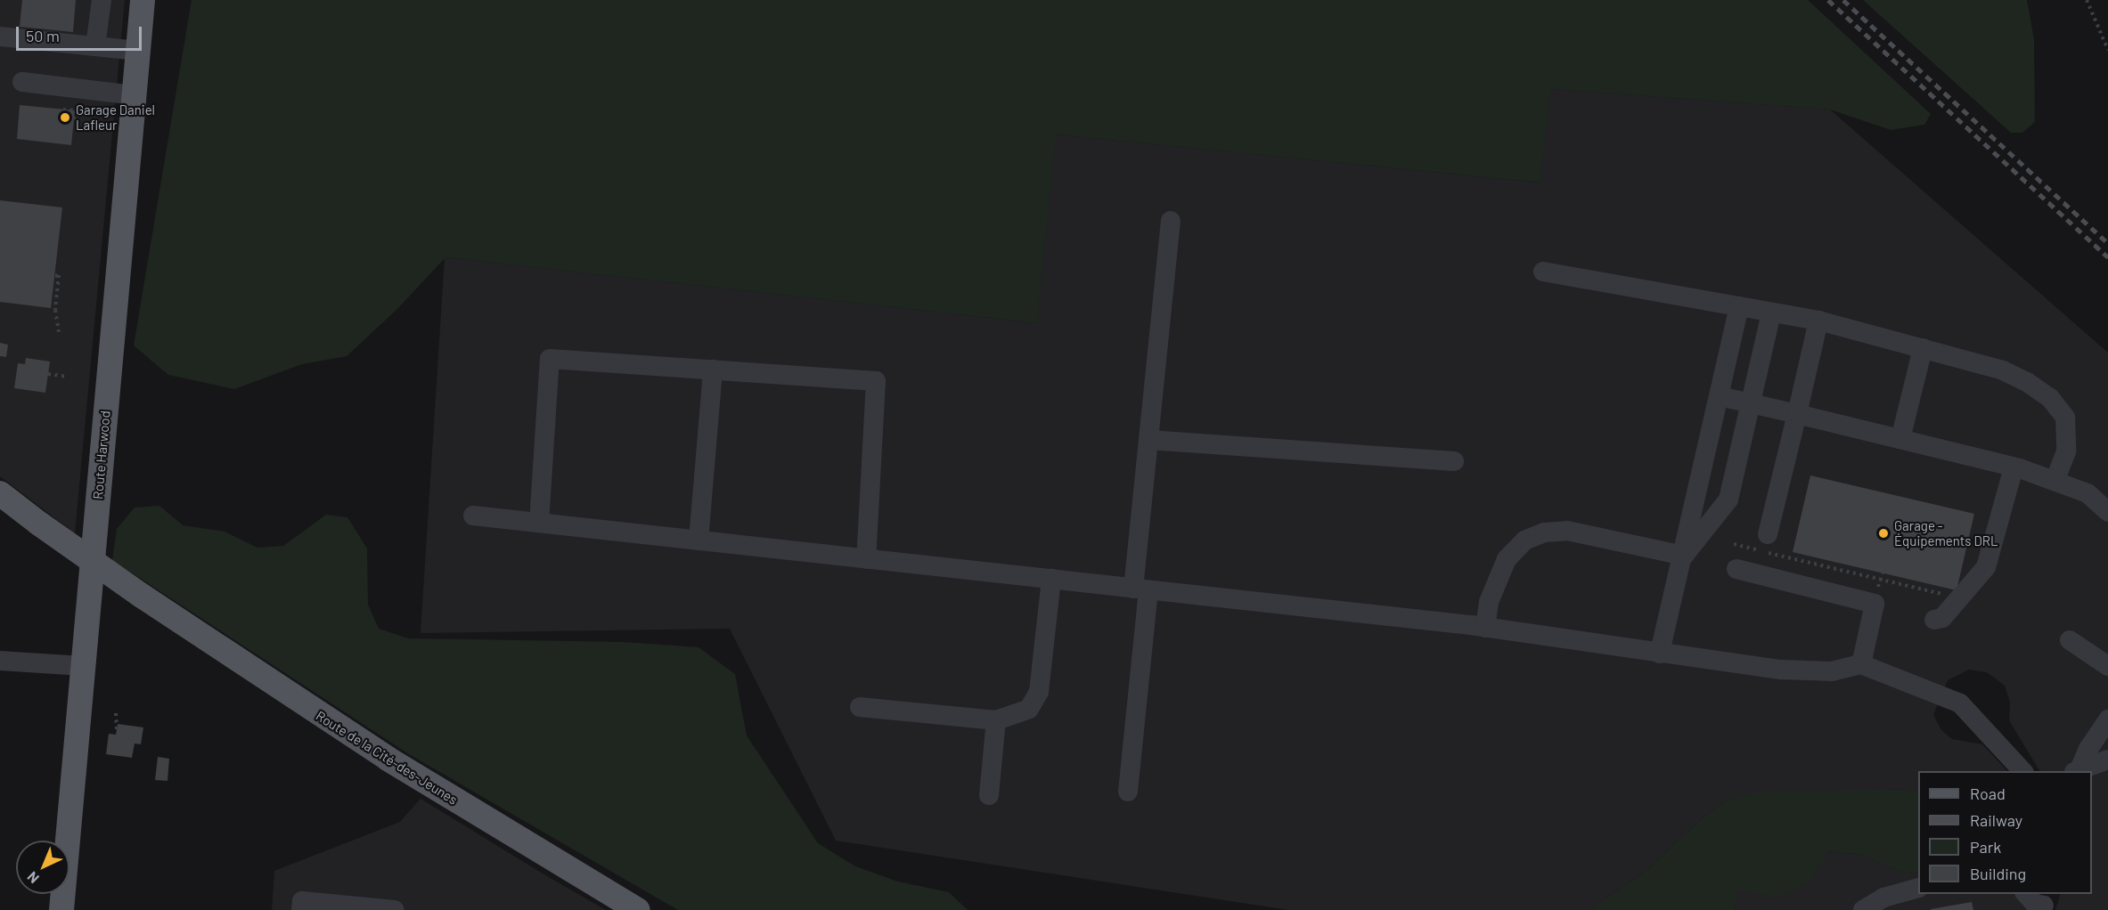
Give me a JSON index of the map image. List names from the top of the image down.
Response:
{
  "streets": {
    "main road": ["Route Harwood", "Route de la Cité-des-Jeunes"]
  },
  "places": ["Garage Daniel Lafleur", "Garage - Équipements DRL"],
  "legend": [
    "Road",
    "Railway",
    "Park",
    "Building"
  ],
  "scale_bar": "50 m",
  "north": "bottom left"
}
